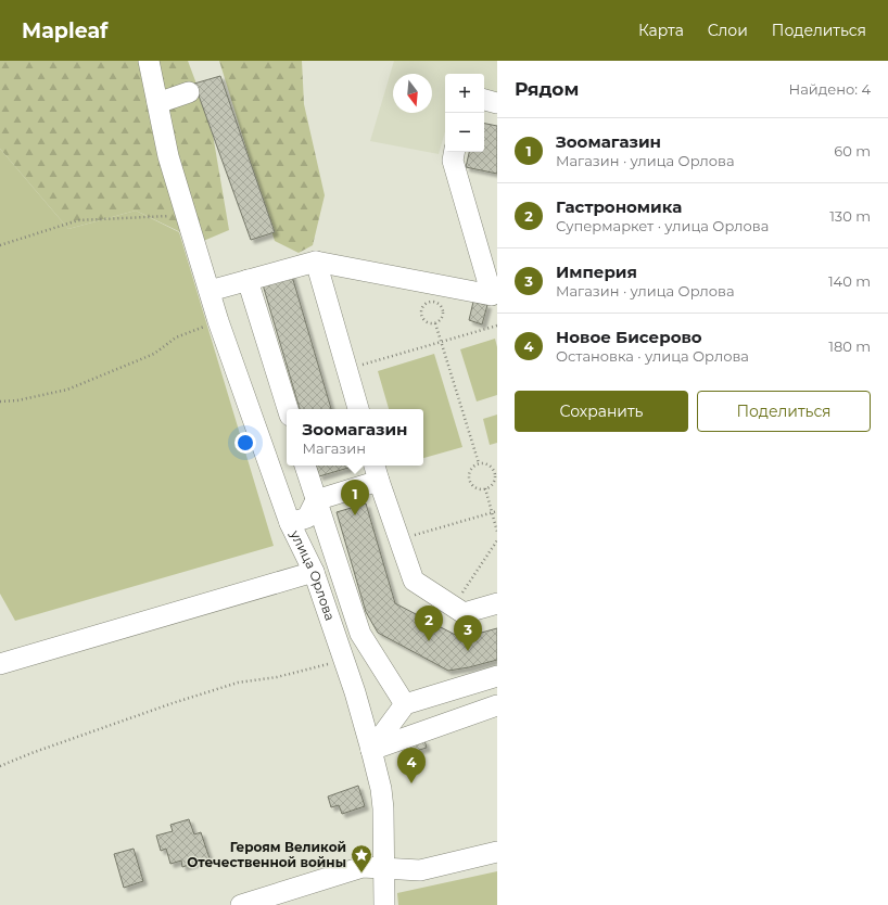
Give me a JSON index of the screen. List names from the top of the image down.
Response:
{
  "streets": {
    "street": ["улица Орлова"]
  },
  "places": {
    "place": ["Героям Великой Отечественной войны"]
  },
  "north": "bottom",
  "page": {
    "header": "Mapleaf",
    "nav": ["Карта", "Слои", "Поделиться"],
    "heading": ["Рядом", "Найдено: 4"],
    "map_buttons": ["+", "−"],
    "list": [
      {
        "mark": "1",
        "name": "Зоомагазин",
        "note": "Магазин · улица Орлова",
        "value": "60 m"
      },
      {
        "mark": "2",
        "name": "Гастрономика",
        "note": "Супермаркет · улица Орлова",
        "value": "130 m"
      },
      {
        "mark": "3",
        "name": "Империя",
        "note": "Магазин · улица Орлова",
        "value": "140 m"
      },
      {
        "mark": "4",
        "name": "Новое Бисерово",
        "note": "Остановка · улица Орлова",
        "value": "180 m"
      }
    ],
    "buttons": ["Сохранить", "Поделиться"],
    "popup": ["Зоомагазин", "Магазин"],
    "pins": [
      "1",
      "2",
      "3",
      "4"
    ]
  }
}
